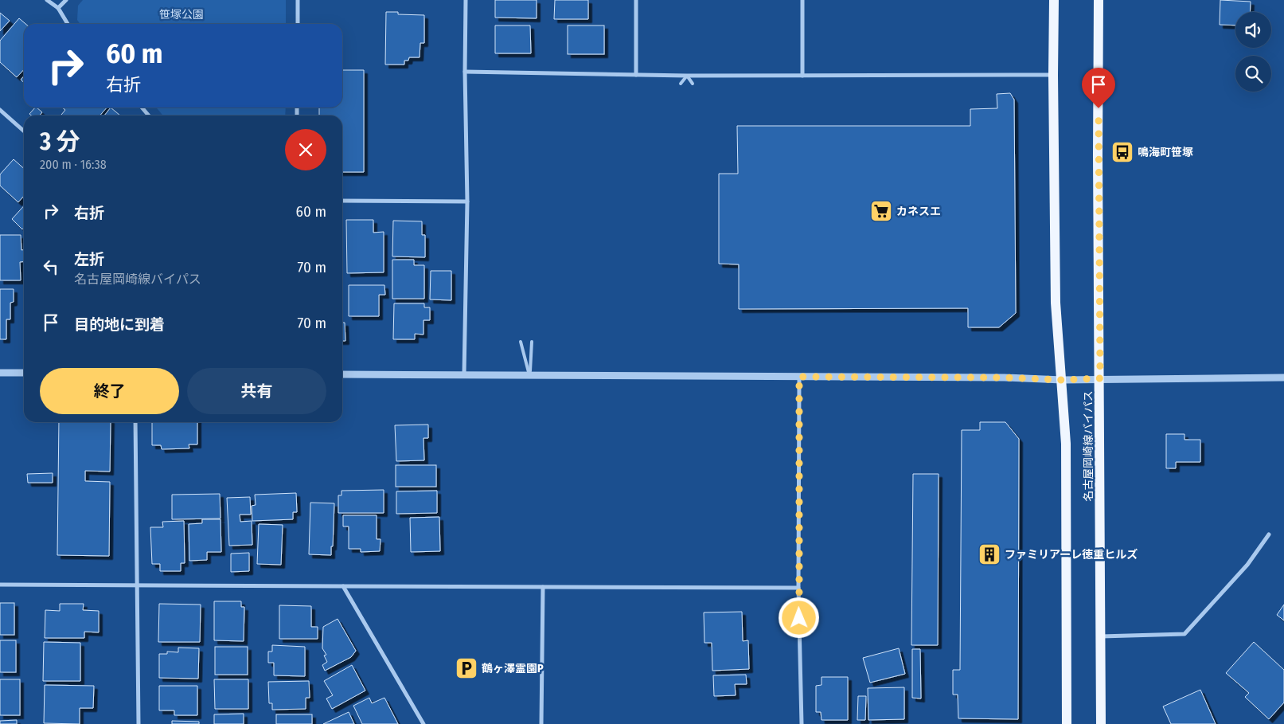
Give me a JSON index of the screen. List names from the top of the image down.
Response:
{
  "streets": {
    "main road": ["名古屋岡崎線バイパス"]
  },
  "parks": ["笹塚公園"],
  "places": {
    "bus stop": ["鳴海町笹塚"],
    "supermarket": ["カネスエ"],
    "building": ["ファミリアーレ徳重ヒルズ"],
    "parking": ["鶴ヶ澤霊園P"]
  },
  "page": {
    "turn": ["60 m", "右折"],
    "heading": ["3 分", "200 m · 16:38"],
    "list": [
      {
        "name": "右折",
        "value": "60 m"
      },
      {
        "name": "左折",
        "note": "名古屋岡崎線バイパス",
        "value": "70 m"
      },
      {
        "name": "目的地に到着",
        "value": "70 m"
      }
    ],
    "buttons": ["終了", "共有"]
  }
}
